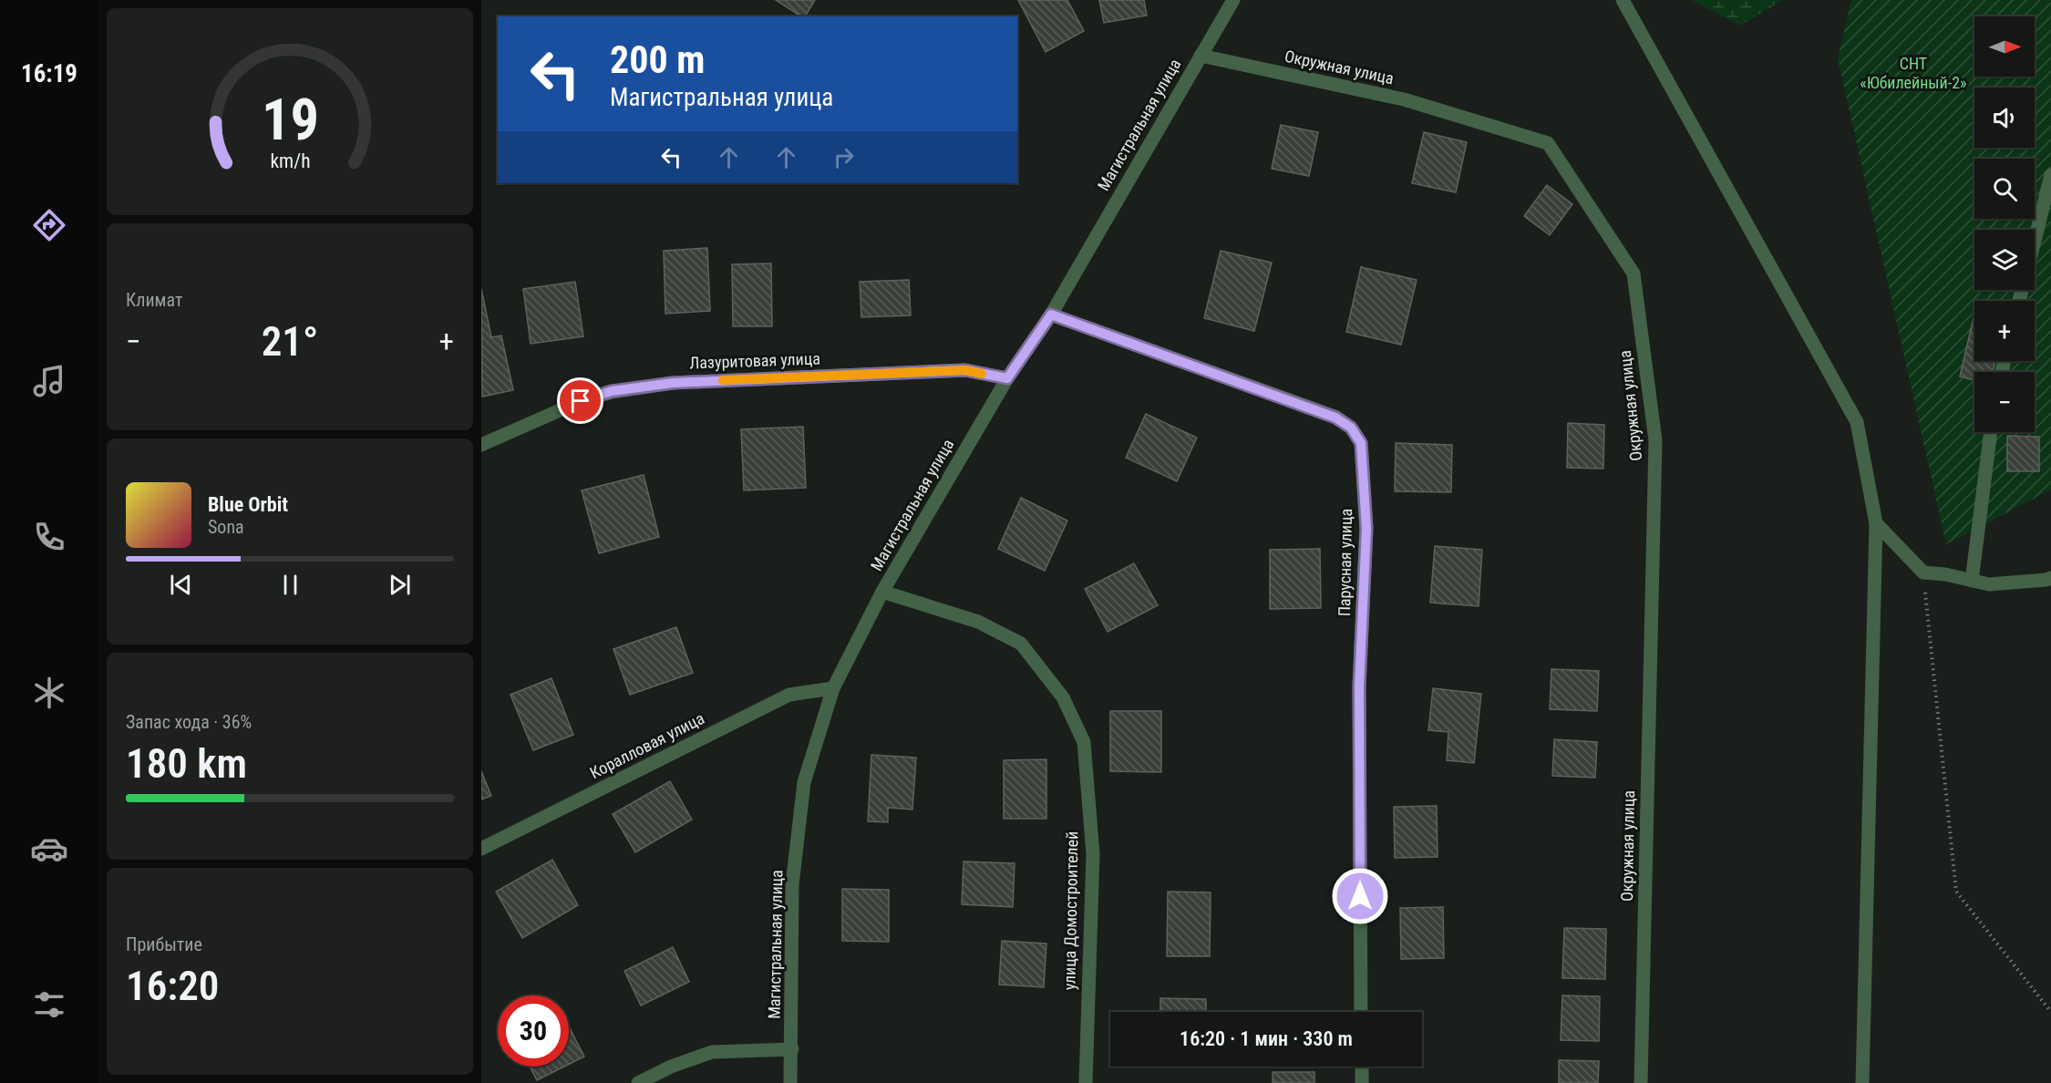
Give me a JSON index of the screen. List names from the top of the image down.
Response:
{
  "streets": {
    "street": [
      "Окружная улица",
      "Магистральная улица",
      "Лазуритовая улица",
      "Парусная улица",
      "Коралловая улица",
      "улица Домостроителей"
    ]
  },
  "crossings": [
    ["Окружная улица", "Магистральная улица"],
    ["Магистральная улица", "Лазуритовая улица"],
    ["Магистральная улица", "Парусная улица"],
    ["Магистральная улица", "Коралловая улица"],
    ["Магистральная улица", "улица Домостроителей"]
  ],
  "parks": ["СНТ «Юбилейный-2»"],
  "north": "right",
  "page": {
    "tabs": "16:19",
    "map_buttons": ["+", "−"],
    "turn": ["200 m", "Магистральная улица"],
    "tile": [
      "Климат",
      ["Запас хода · 36%", "180 km"],
      ["Прибытие", "16:20"]
    ],
    "heat": ["−", "21°", "+"],
    "song": ["Blue Orbit", "Sona"],
    "limit": "30",
    "trip": "16:20 · 1 мин · 330 m",
    "gauge": ["19", "km/h"]
  }
}
